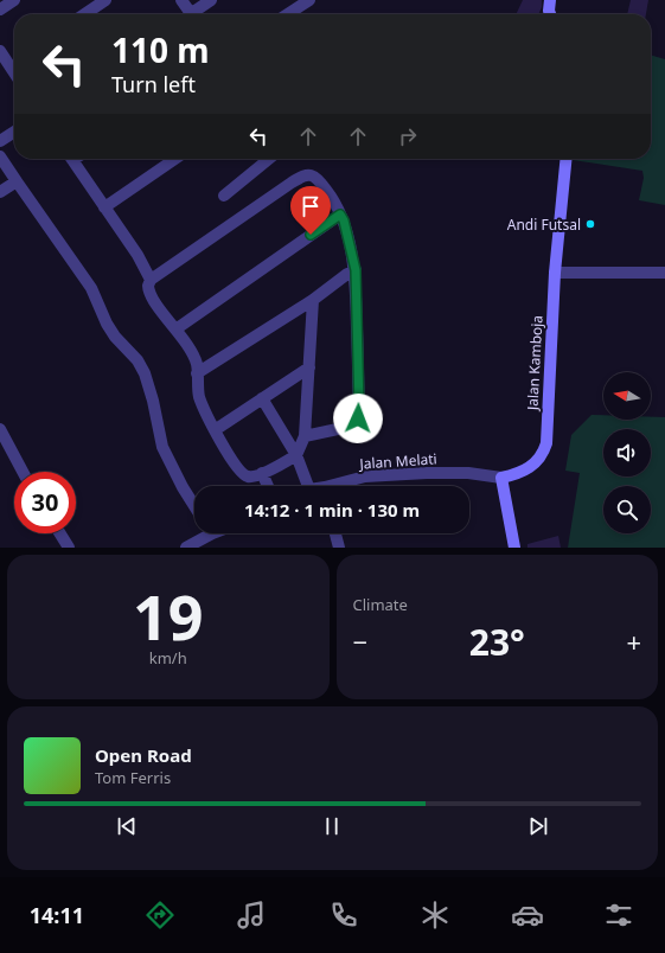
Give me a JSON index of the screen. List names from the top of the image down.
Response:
{
  "streets": {
    "street": ["Jalan Kamboja", "Jalan Melati"]
  },
  "crossings": [
    ["Jalan Kamboja", "Jalan Melati"]
  ],
  "places": ["Andi Futsal"],
  "north": "left",
  "page": {
    "turn": ["110 m", "Turn left"],
    "limit": "30",
    "trip": "14:12 · 1 min · 130 m",
    "tile": [
      ["19", "km/h"],
      "Climate"
    ],
    "heat": ["−", "23°", "+"],
    "song": ["Open Road", "Tom Ferris"],
    "tabs": "14:11"
  }
}
